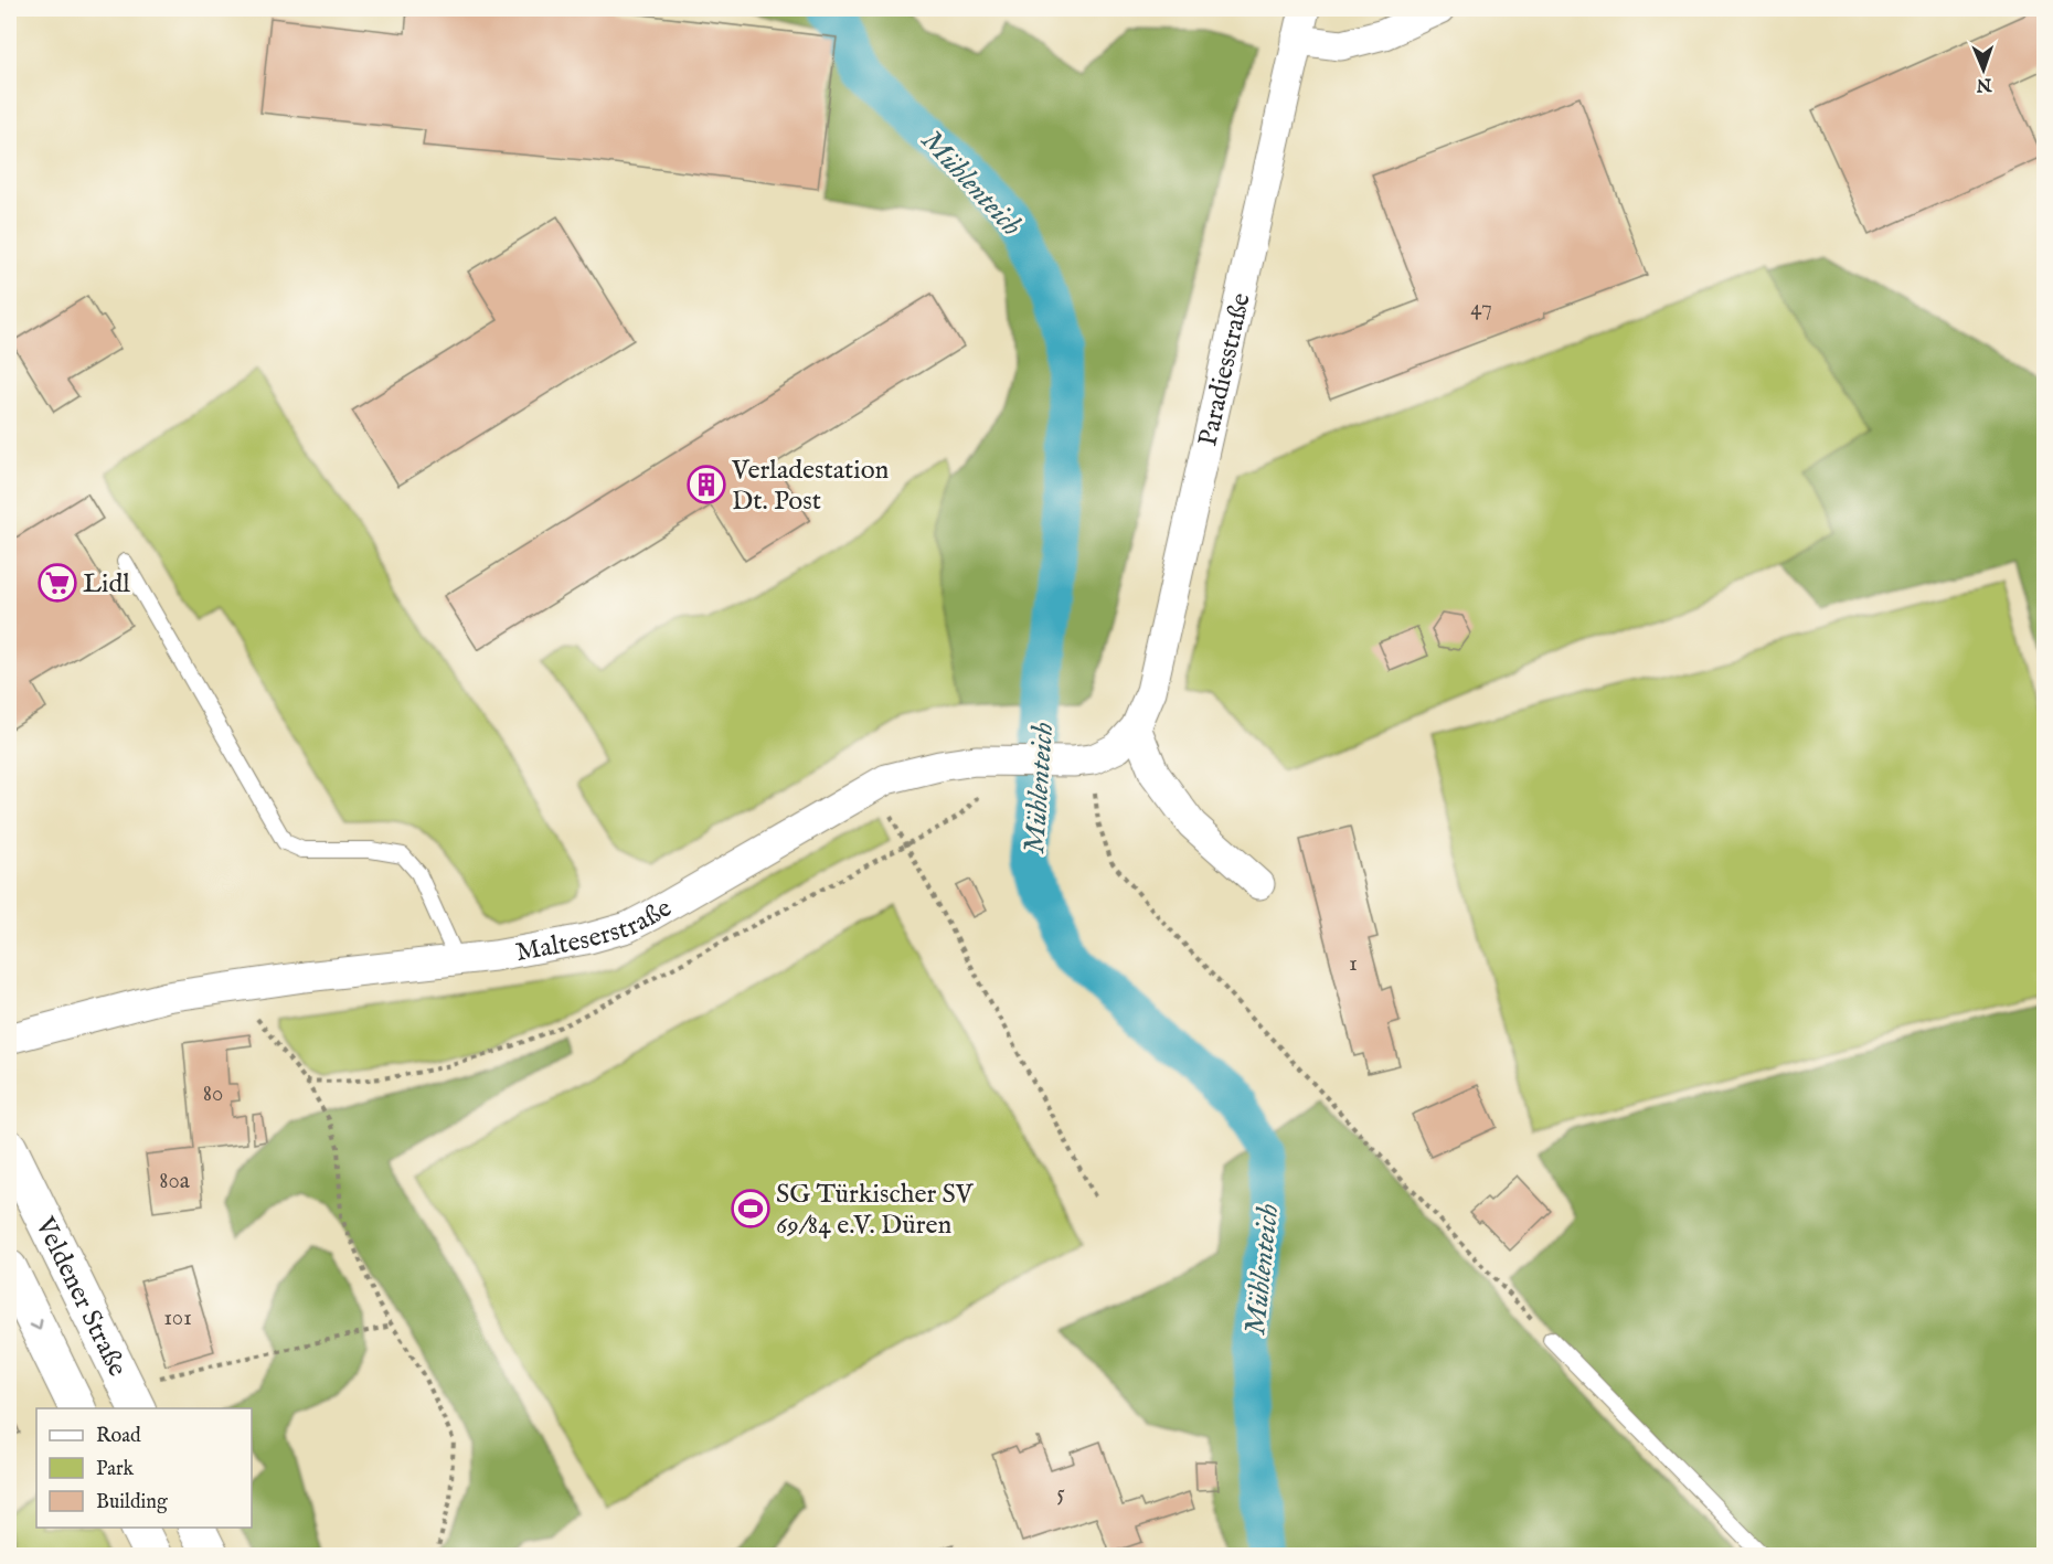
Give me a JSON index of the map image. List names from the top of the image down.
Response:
{
  "streets": {
    "street": ["Paradiesstraße", "Malteserstraße", "Veldener Straße"]
  },
  "water": ["Mühlenteich"],
  "places": {
    "building": ["Verladestation Dt. Post"],
    "supermarket": ["Lidl"],
    "sports": ["SG Türkischer SV 69/84 e.V. Düren"]
  },
  "house_numbers": [
    "47",
    "1",
    "80",
    "80a",
    "101",
    "5"
  ],
  "legend": ["Road", "Park", "Building"],
  "north": "bottom"
}
